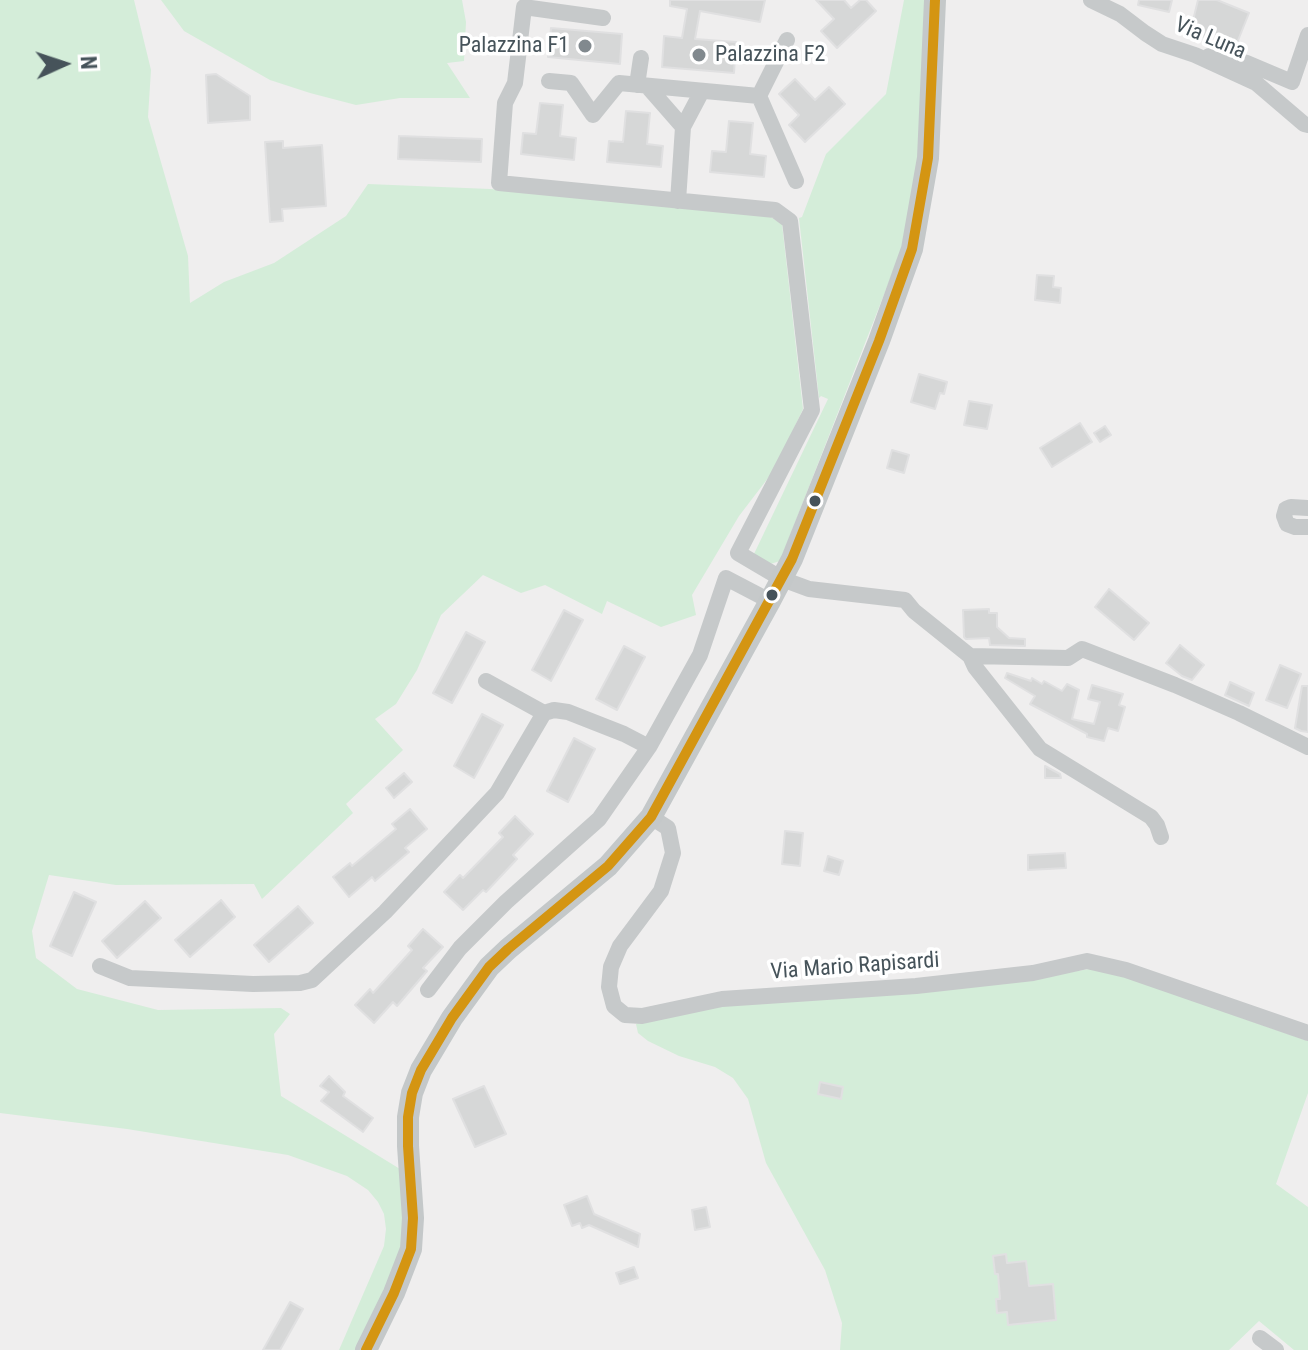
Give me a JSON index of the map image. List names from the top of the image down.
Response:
{
  "streets": {
    "street": ["Via Luna", "Via Mario Rapisardi"]
  },
  "places": ["Palazzina F1", "Palazzina F2"],
  "north": "right"
}
